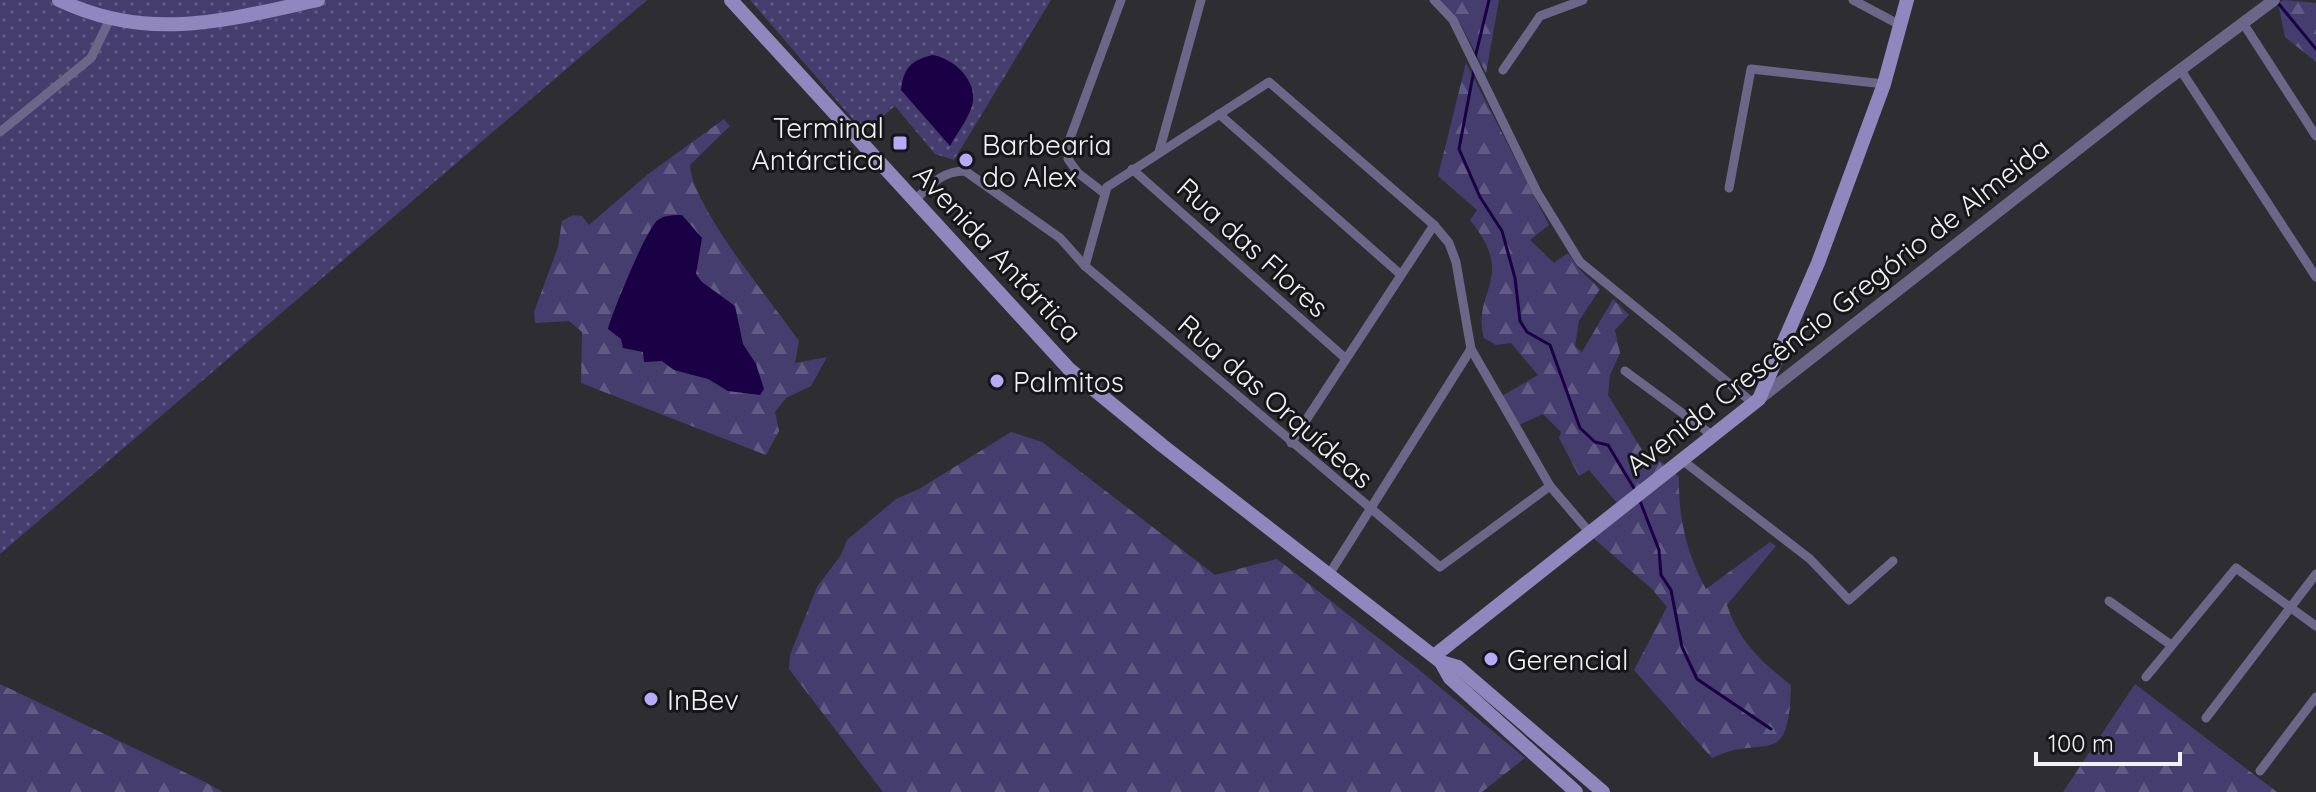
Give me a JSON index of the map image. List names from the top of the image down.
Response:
{
  "streets": {
    "main road": ["Avenida Antártica", "Avenida Crescêncio Gregório de Almeida"],
    "street": ["Rua das Flores", "Rua das Orquídeas"]
  },
  "crossings": [
    ["Avenida Antártica", "Avenida Crescêncio Gregório de Almeida"],
    ["Avenida Antártica", "Rua das Orquídeas"]
  ],
  "places": {
    "transit": ["Terminal Antárctica"],
    "other": [
      "Barbearia do Alex",
      "Palmitos",
      "Gerencial",
      "InBev"
    ]
  },
  "scale_bar": "100 m"
}
